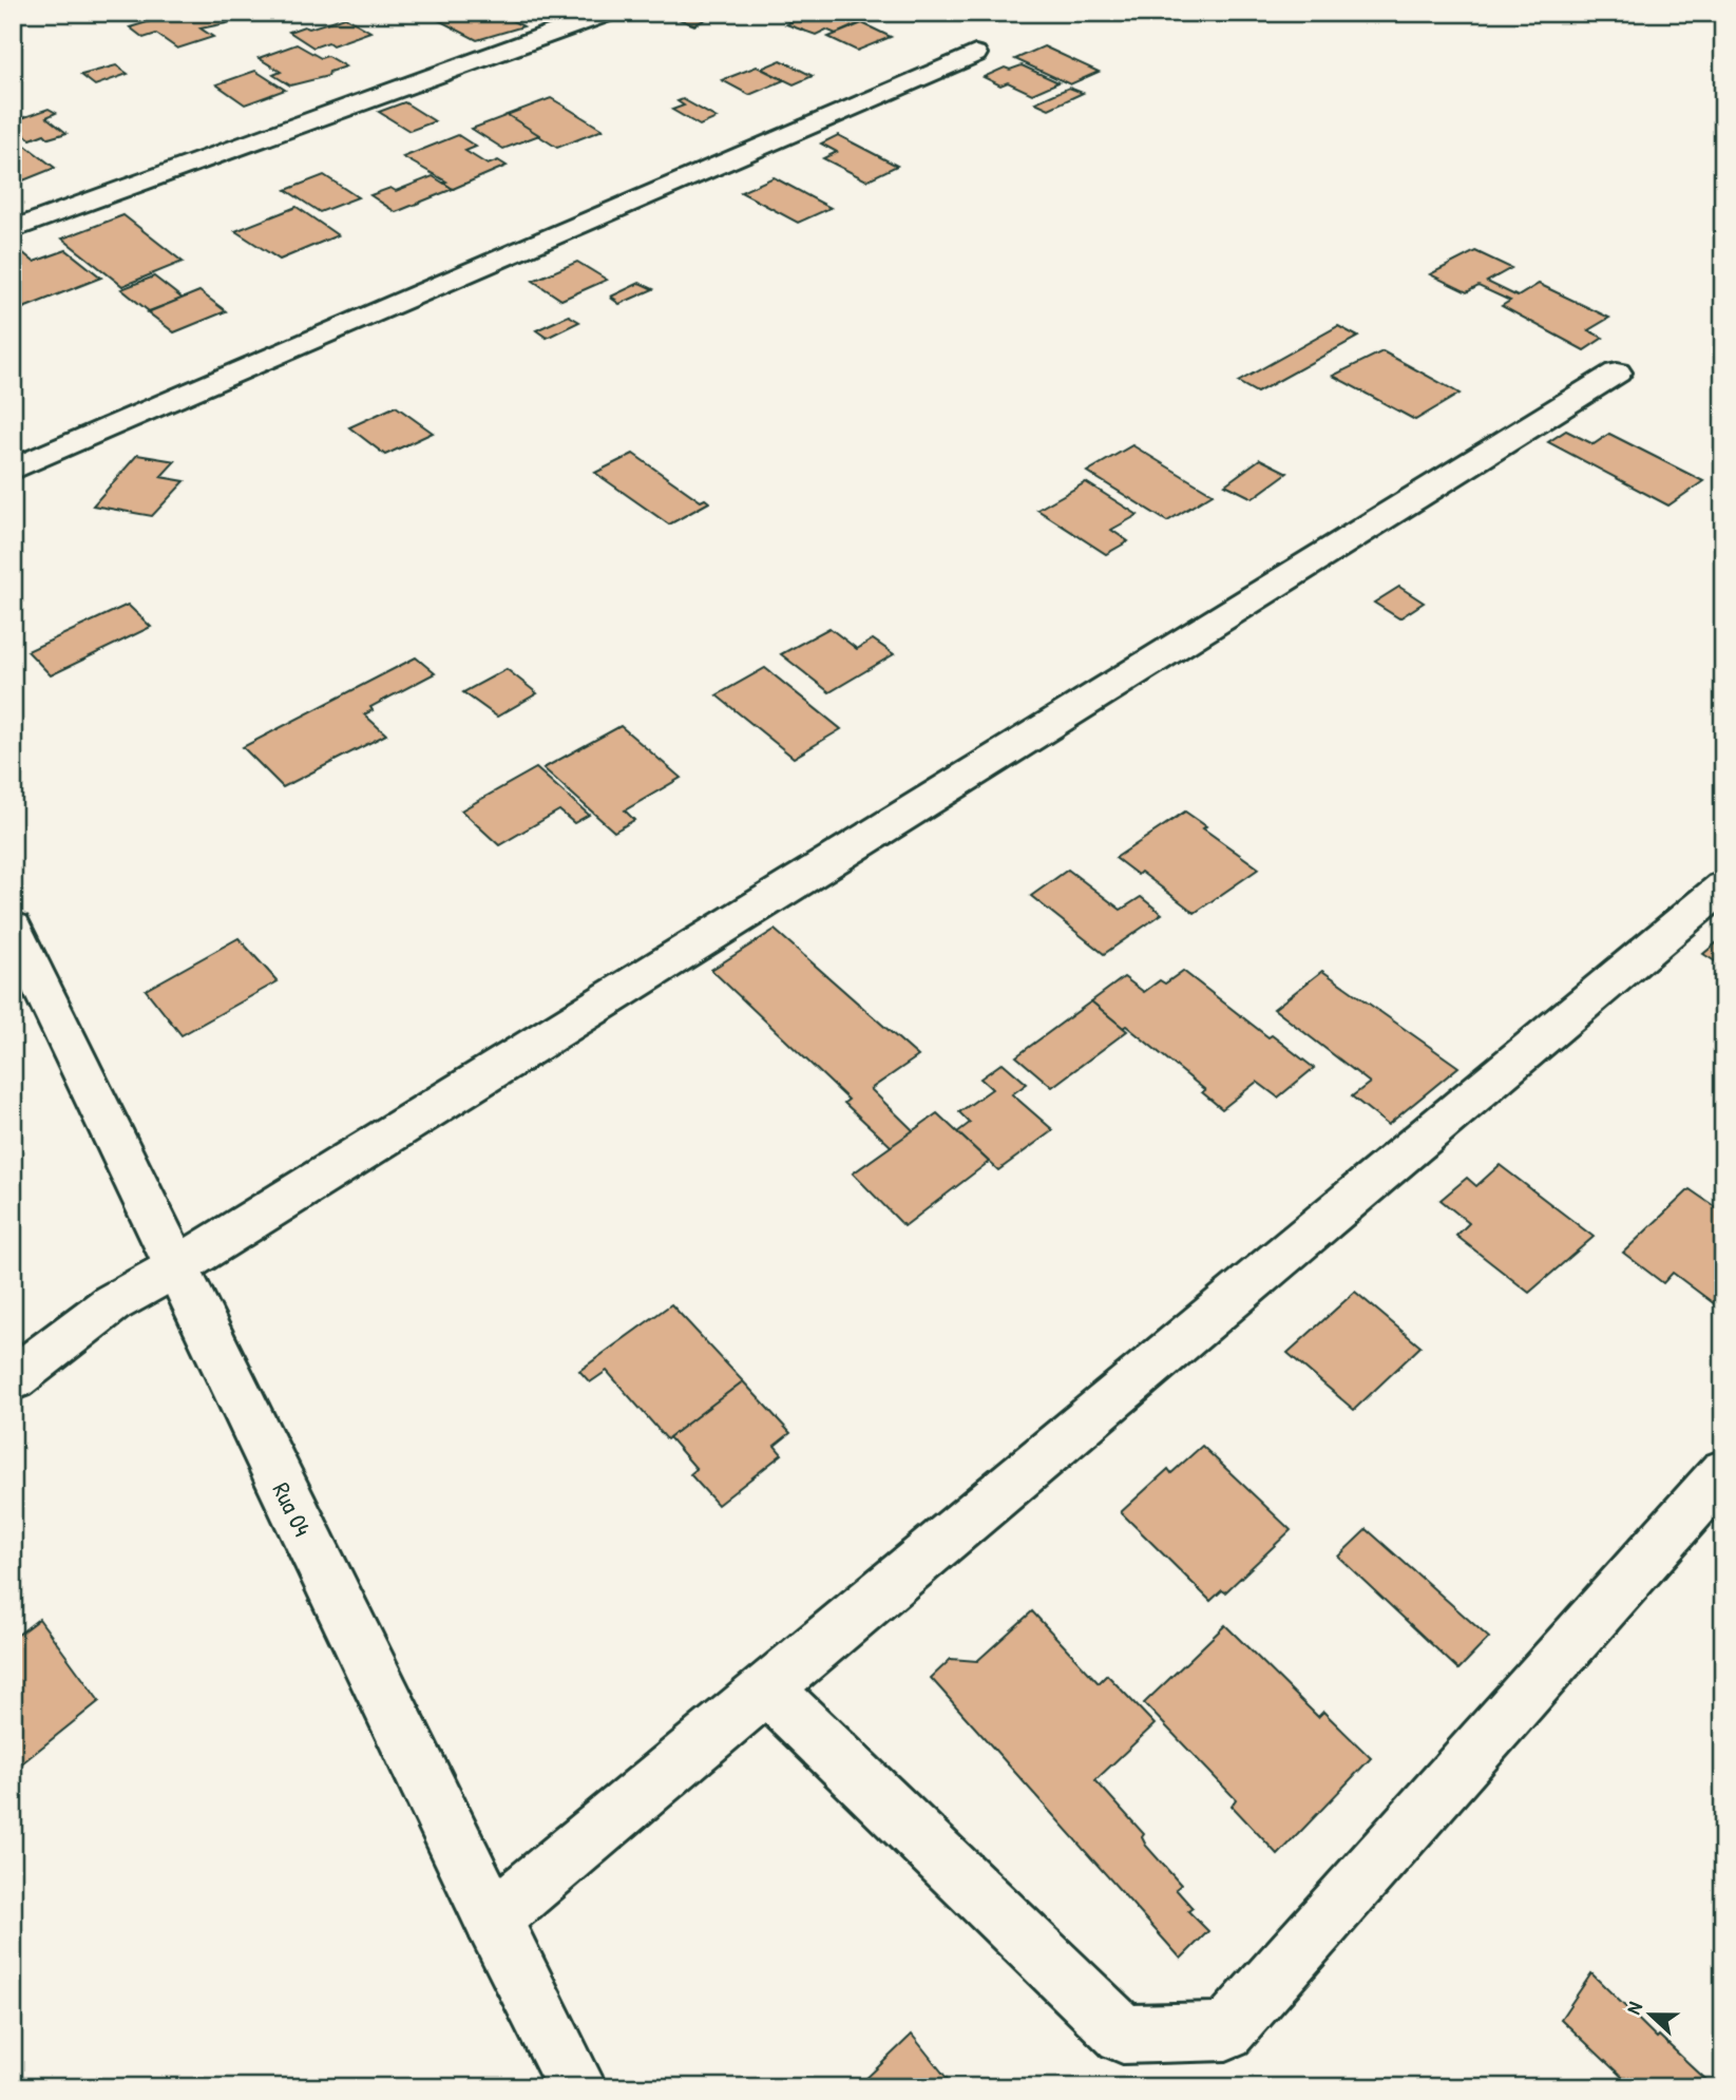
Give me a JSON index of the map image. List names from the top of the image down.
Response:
{
  "streets": {
    "street": ["Rua 04"]
  },
  "north": "left"
}
